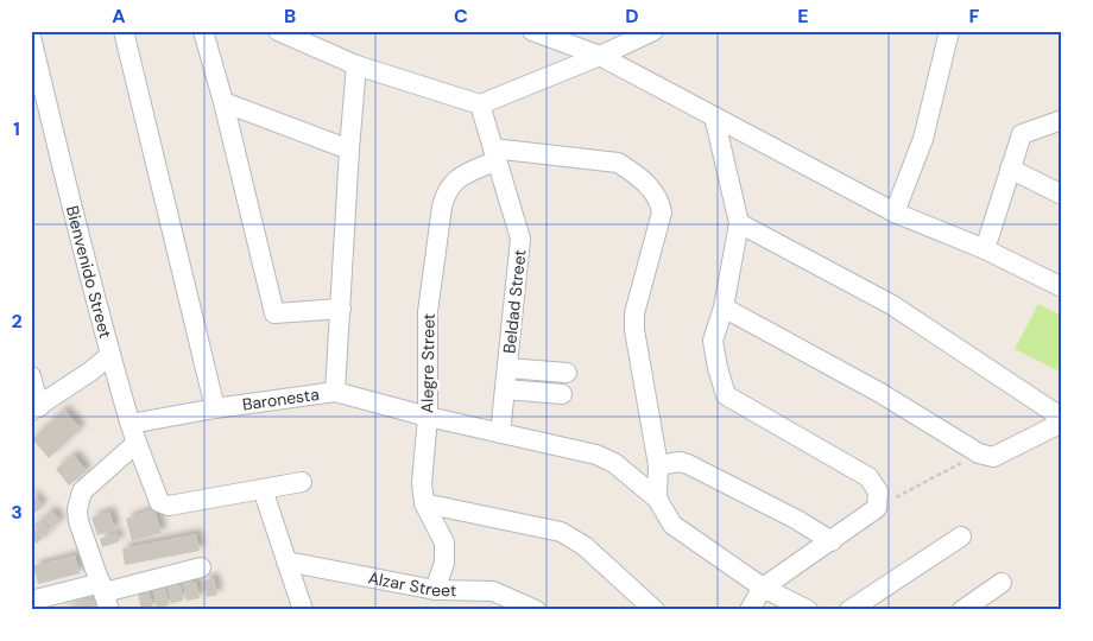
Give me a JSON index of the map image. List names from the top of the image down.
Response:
{
  "streets": {
    "street": [
      "Bienvenido Street",
      "Beldad Street",
      "Alegre Street",
      "Baronesta",
      "Alzar Street"
    ]
  },
  "crossings": [
    ["Bienvenido Street", "Baronesta"],
    ["Beldad Street", "Alegre Street"],
    ["Beldad Street", "Baronesta"],
    ["Alegre Street", "Baronesta"],
    ["Alegre Street", "Alzar Street"]
  ],
  "grid": {
    "columns": [
      "A",
      "B",
      "C",
      "D",
      "E",
      "F"
    ],
    "rows": ["1", "2", "3"]
  }
}
